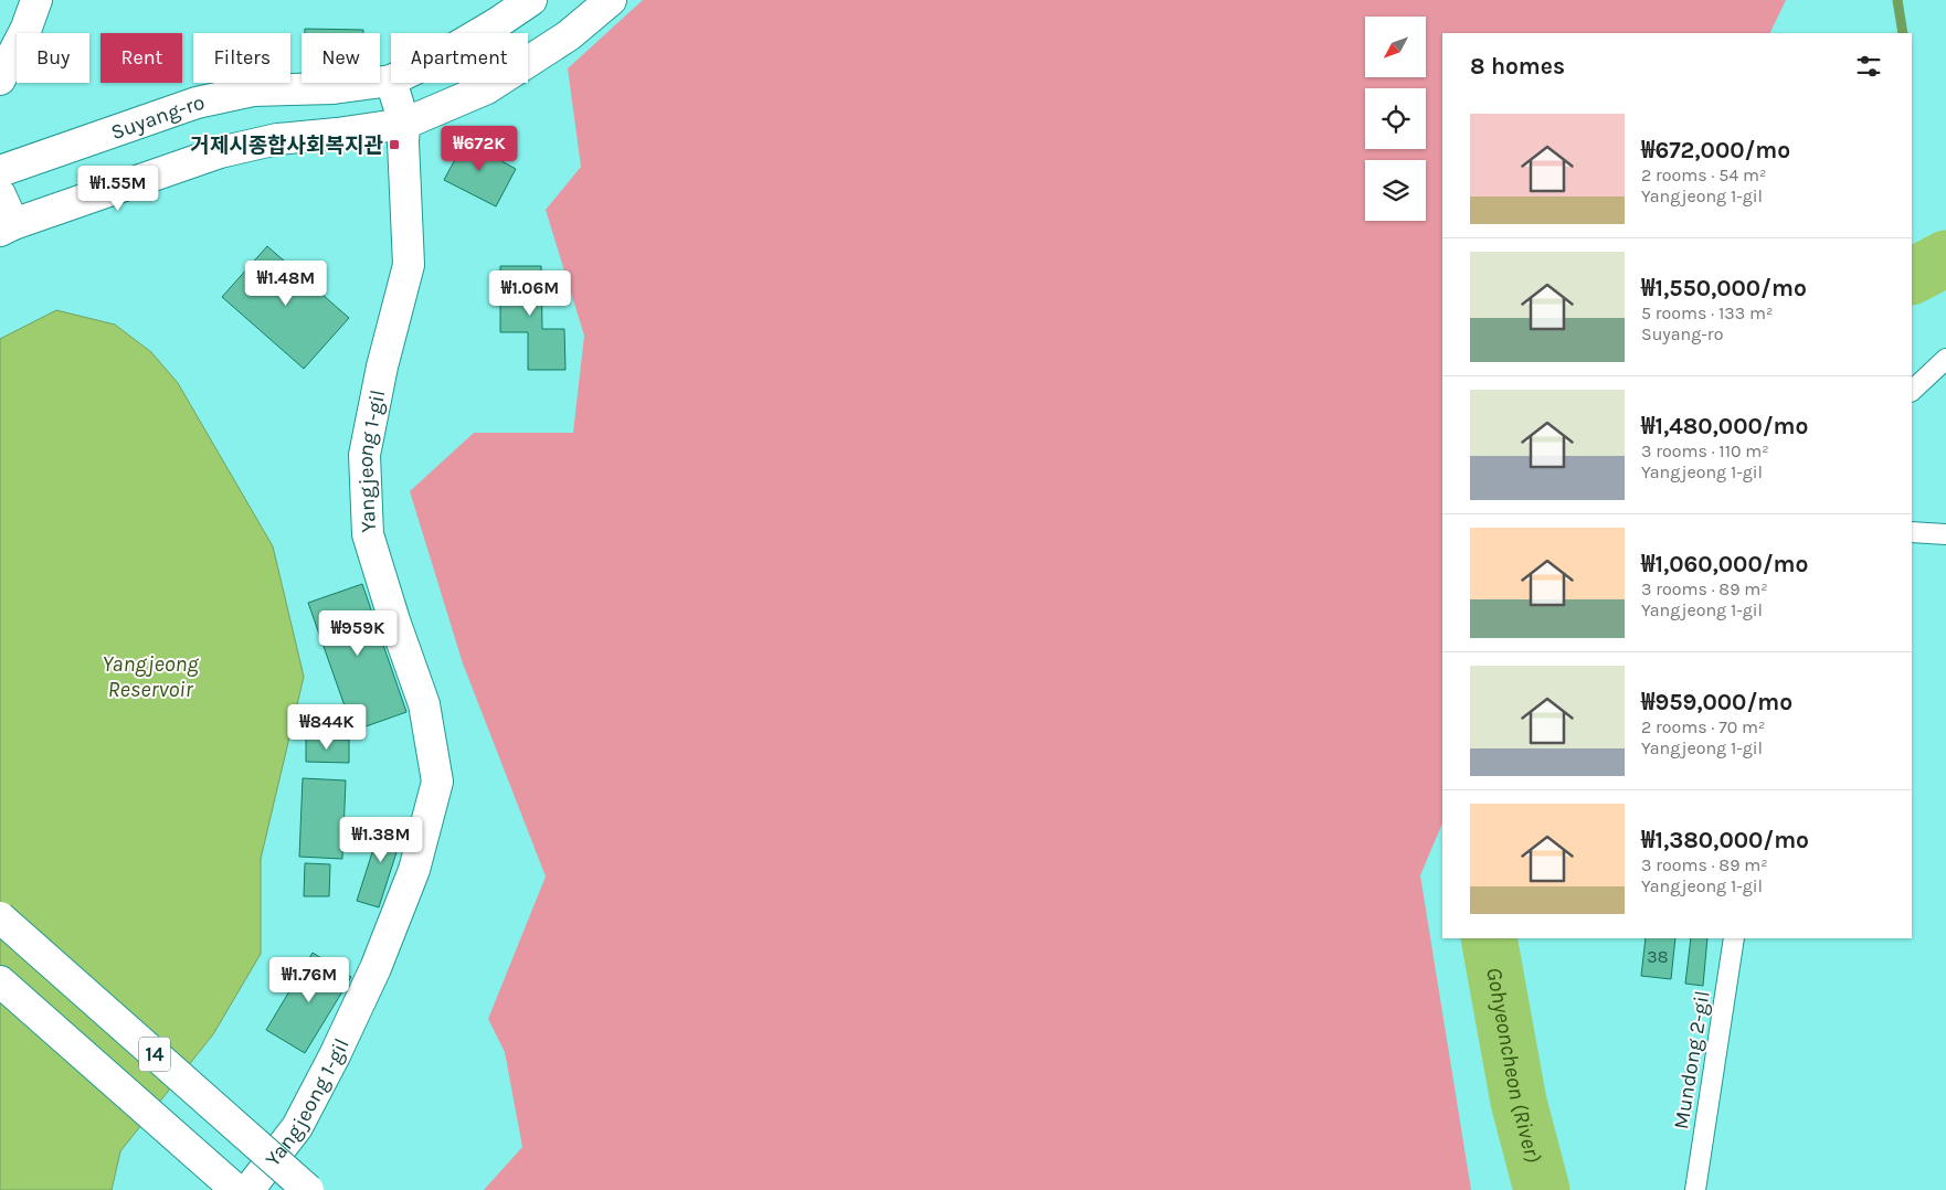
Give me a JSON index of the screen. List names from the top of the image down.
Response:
{
  "streets": {
    "main road": ["Suyang-ro", "Yangjeong 1-gil", "14"],
    "lane": ["Mundong 2-gil"]
  },
  "water": ["Yangjeong Reservoir", "Gohyeoncheon (River)"],
  "places": {
    "transit": ["거제시종합사회복지관"]
  },
  "house_numbers": ["38"],
  "north": "bottom left",
  "page": {
    "chip": [
      "Buy",
      "Rent",
      "Filters",
      "New",
      "Apartment"
    ],
    "heading": "8 homes",
    "list": [
      {
        "name": "₩672,000/mo",
        "note": "2 rooms · 54 m² · Yangjeong 1-gil"
      },
      {
        "name": "₩1,550,000/mo",
        "note": "5 rooms · 133 m² · Suyang-ro"
      },
      {
        "name": "₩1,480,000/mo",
        "note": "3 rooms · 110 m² · Yangjeong 1-gil"
      },
      {
        "name": "₩1,060,000/mo",
        "note": "3 rooms · 89 m² · Yangjeong 1-gil"
      },
      {
        "name": "₩959,000/mo",
        "note": "2 rooms · 70 m² · Yangjeong 1-gil"
      },
      {
        "name": "₩1,380,000/mo",
        "note": "3 rooms · 89 m² · Yangjeong 1-gil"
      }
    ],
    "price": [
      "₩672K",
      "₩1.55M",
      "₩1.48M",
      "₩1.06M",
      "₩959K",
      "₩844K",
      "₩1.38M",
      "₩1.76M"
    ]
  }
}
